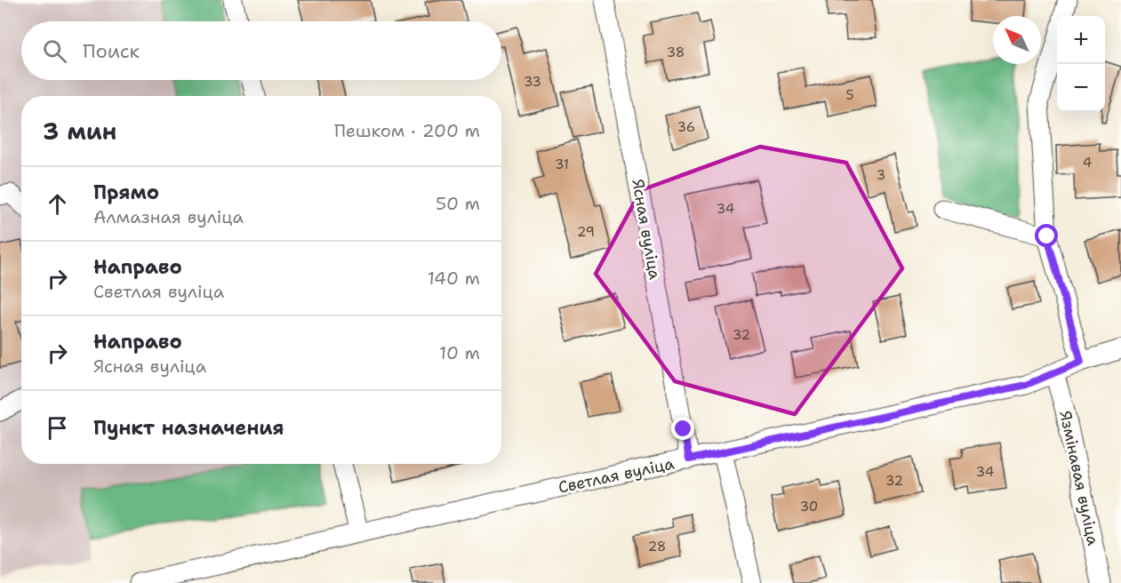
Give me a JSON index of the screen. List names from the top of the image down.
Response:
{
  "streets": {
    "street": ["Ясная вуліца", "Светлая вуліца", "Язмінавая вуліца"]
  },
  "crossings": [
    ["Ясная вуліца", "Светлая вуліца"],
    ["Светлая вуліца", "Язмінавая вуліца"]
  ],
  "house_numbers": [
    "38",
    "33",
    "5",
    "36",
    "4",
    "31",
    "3",
    "34",
    "29",
    "32",
    "34",
    "32",
    "30",
    "28"
  ],
  "north": "top left",
  "page": {
    "map_buttons": ["+", "−"],
    "search": "Поиск",
    "heading": ["3 мин", "Пешком · 200 m"],
    "list": [
      ["Прямо", "Алмазная вуліца", "50 m"],
      ["Направо", "Светлая вуліца", "140 m"],
      ["Направо", "Ясная вуліца", "10 m"],
      "Пункт назначения"
    ]
  }
}
